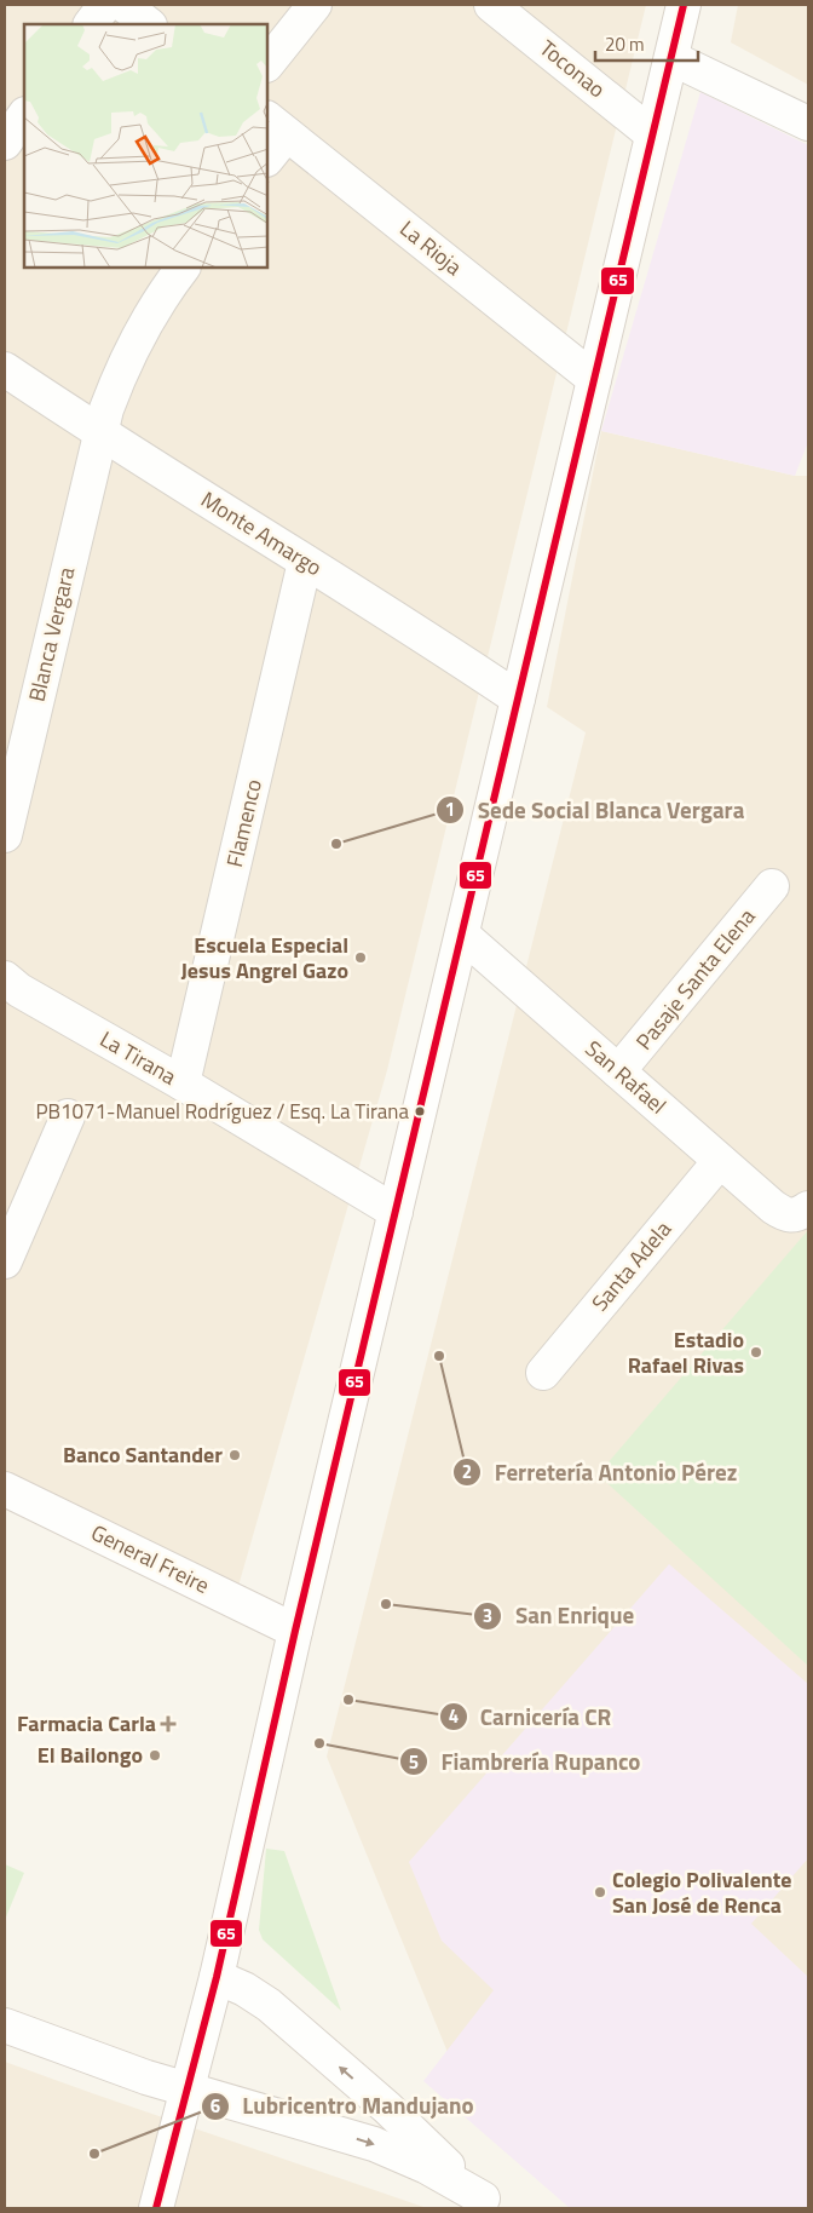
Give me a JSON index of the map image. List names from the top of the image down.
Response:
{
  "streets": {
    "street": [
      "Toconao",
      "La Rioja",
      "Monte Amargo",
      "Blanca Vergara",
      "Flamenco",
      "Pasaje Santa Elena",
      "La Tirana",
      "San Rafael",
      "Santa Adela",
      "General Freire"
    ]
  },
  "crossings": [
    ["Monte Amargo", "Blanca Vergara"],
    ["Monte Amargo", "Flamenco"],
    ["Flamenco", "La Tirana"],
    ["Pasaje Santa Elena", "San Rafael"],
    ["San Rafael", "Santa Adela"]
  ],
  "places": {
    "other": [
      "Sede Social Blanca Vergara",
      "Escuela Especial Jesus Angrel Gazo",
      "PB1071-Manuel Rodríguez / Esq. La Tirana",
      "Estadio Rafael Rivas",
      "Ferretería Antonio Pérez",
      "Banco Santander",
      "San Enrique",
      "Carnicería CR",
      "Fiambrería Rupanco",
      "El Bailongo",
      "Colegio Polivalente San José de Renca",
      "Lubricentro Mandujano"
    ],
    "health": ["Farmacia Carla"]
  },
  "lines": ["transit line 65"],
  "scale_bar": "20 m"
}
